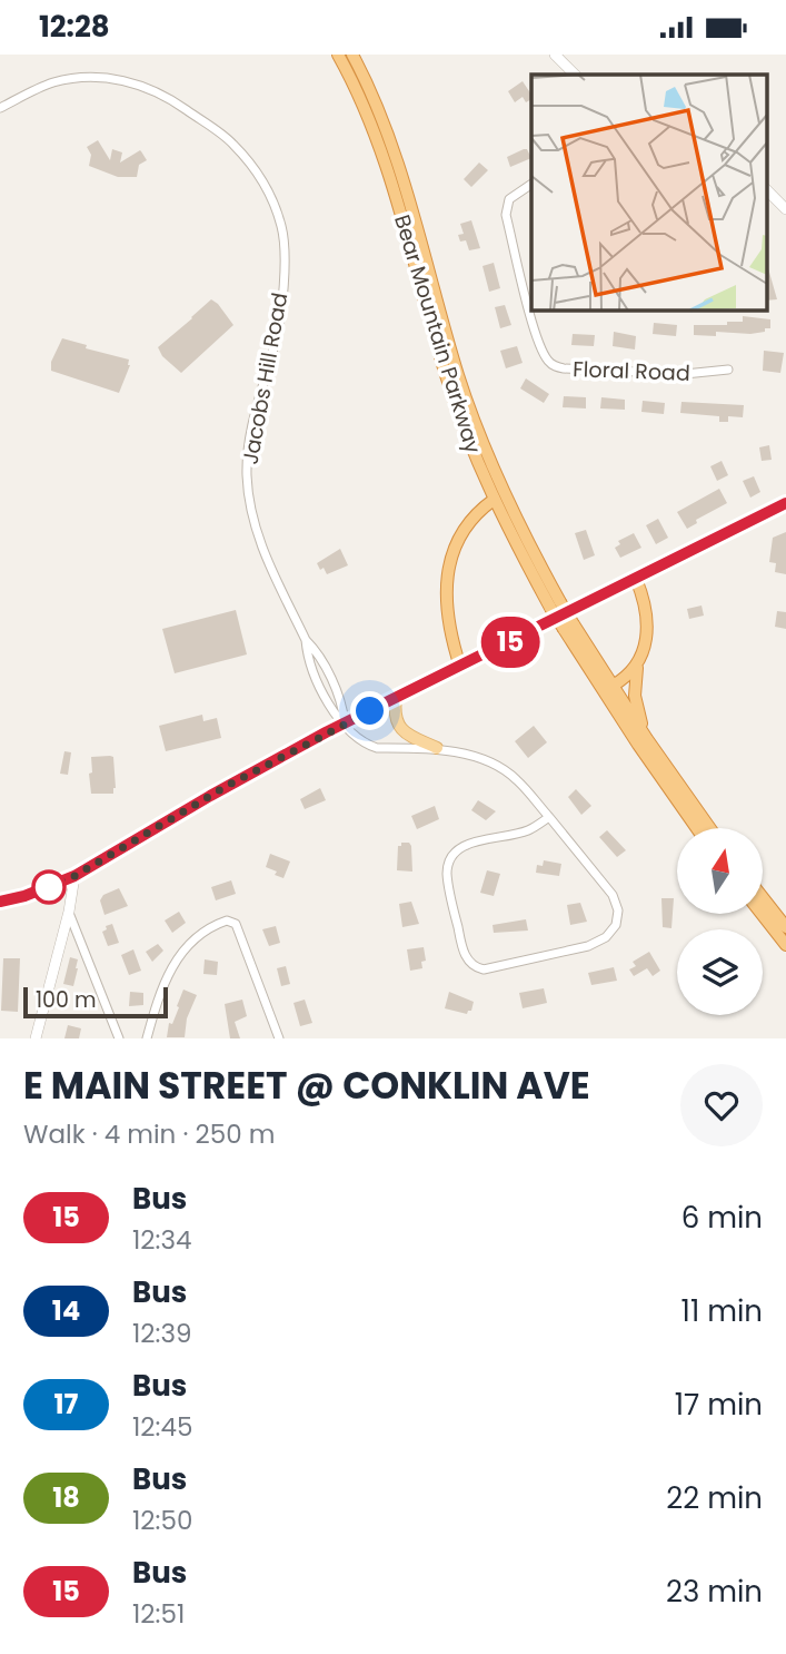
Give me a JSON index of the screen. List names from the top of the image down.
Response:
{
  "streets": {
    "highway": ["Bear Mountain Parkway"],
    "street": ["Floral Road", "Jacobs Hill Road"]
  },
  "lines": ["bus line 15"],
  "scale_bar": "100 m",
  "north": "top",
  "page": {
    "status": "12:28",
    "on_map": "15",
    "scale": "100 m",
    "heading": ["E MAIN STREET @ CONKLIN AVE", "Walk · 4 min · 250 m"],
    "list": [
      {
        "mark": "15",
        "name": "Bus",
        "note": "12:34",
        "value": "6 min"
      },
      {
        "mark": "14",
        "name": "Bus",
        "note": "12:39",
        "value": "11 min"
      },
      {
        "mark": "17",
        "name": "Bus",
        "note": "12:45",
        "value": "17 min"
      },
      {
        "mark": "18",
        "name": "Bus",
        "note": "12:50",
        "value": "22 min"
      },
      {
        "mark": "15",
        "name": "Bus",
        "note": "12:51",
        "value": "23 min"
      }
    ]
  }
}
